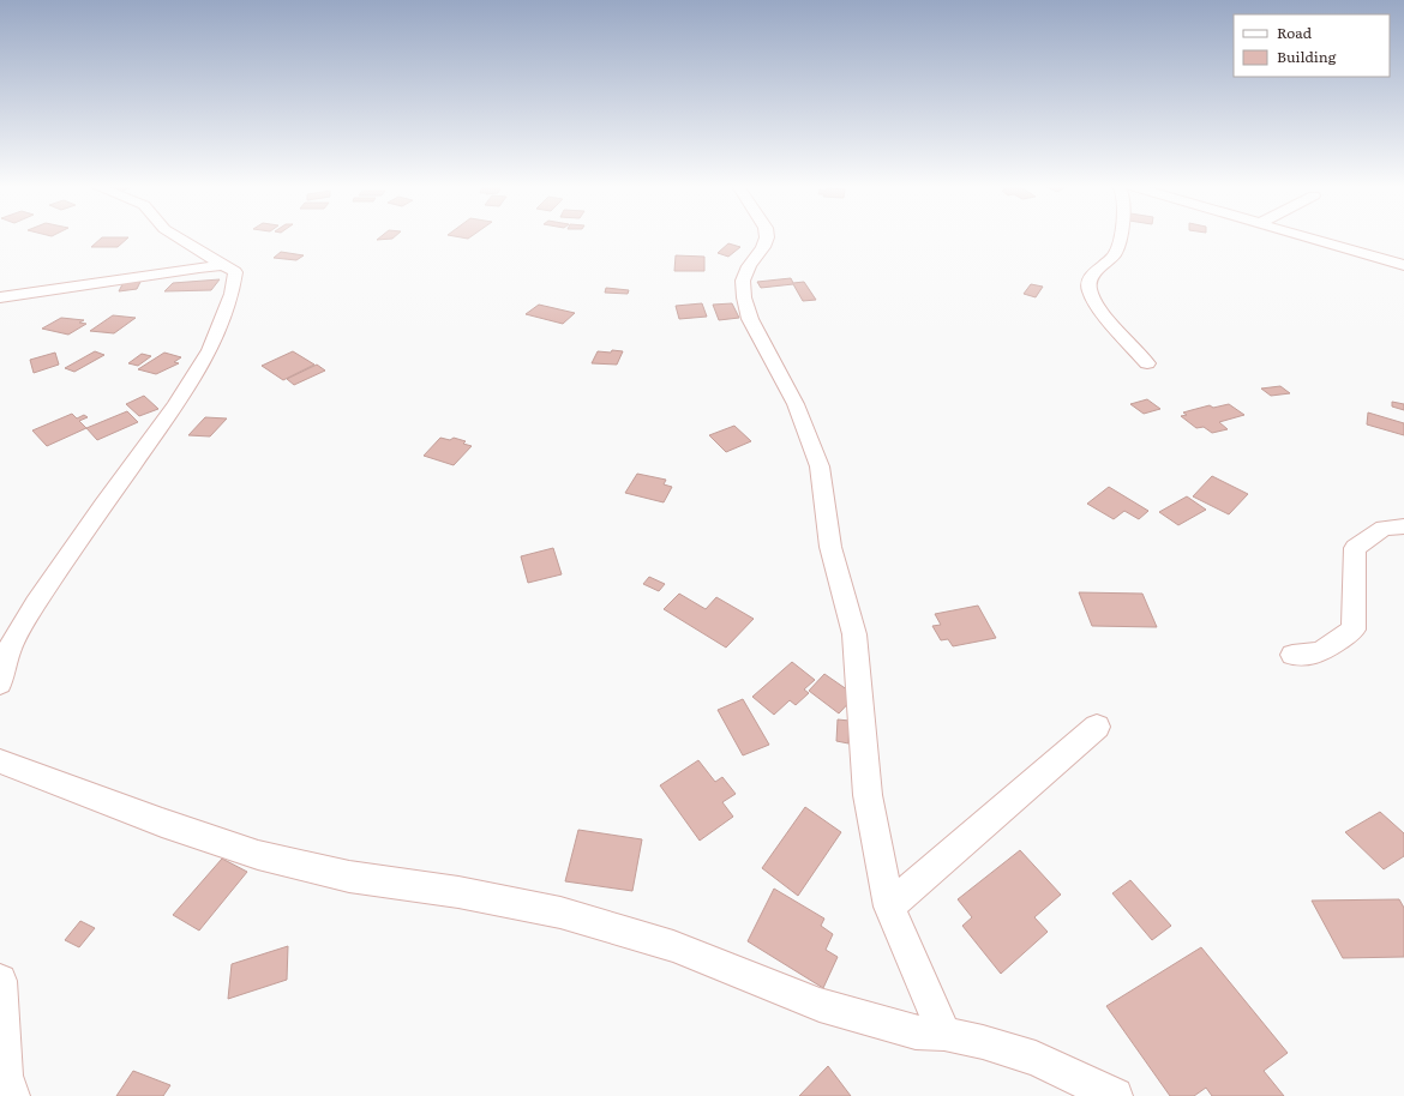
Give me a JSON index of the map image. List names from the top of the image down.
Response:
{
  "legend": ["Road", "Building"]
}
